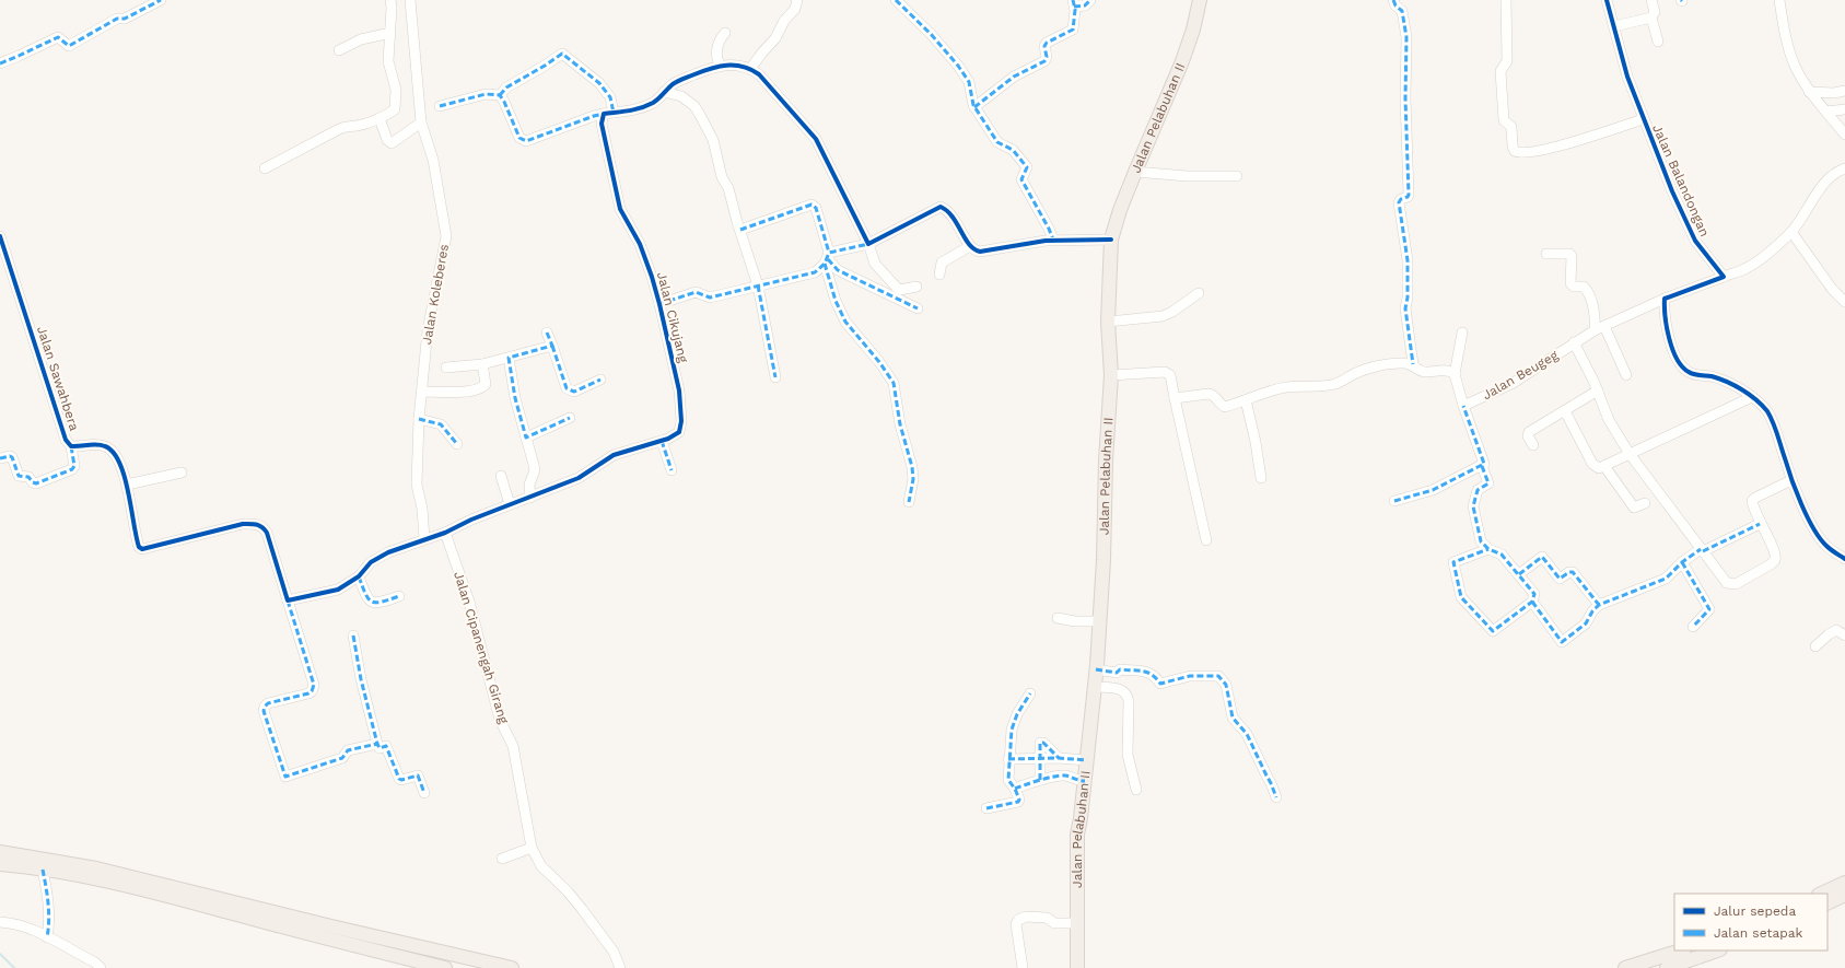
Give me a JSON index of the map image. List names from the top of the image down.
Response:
{
  "streets": {
    "main road": ["Jalan Pelabuhan II"],
    "street": [
      "Jalan Balandongan",
      "Jalan Koleberes",
      "Jalan Cikujang",
      "Jalan Beugeg",
      "Jalan Sawahbera",
      "Jalan Cipanengah Girang"
    ]
  },
  "crossings": [
    ["Jalan Koleberes", "Jalan Cikujang"],
    ["Jalan Cikujang", "Jalan Cipanengah Girang"]
  ],
  "legend": ["Jalur sepeda", "Jalan setapak"]
}
